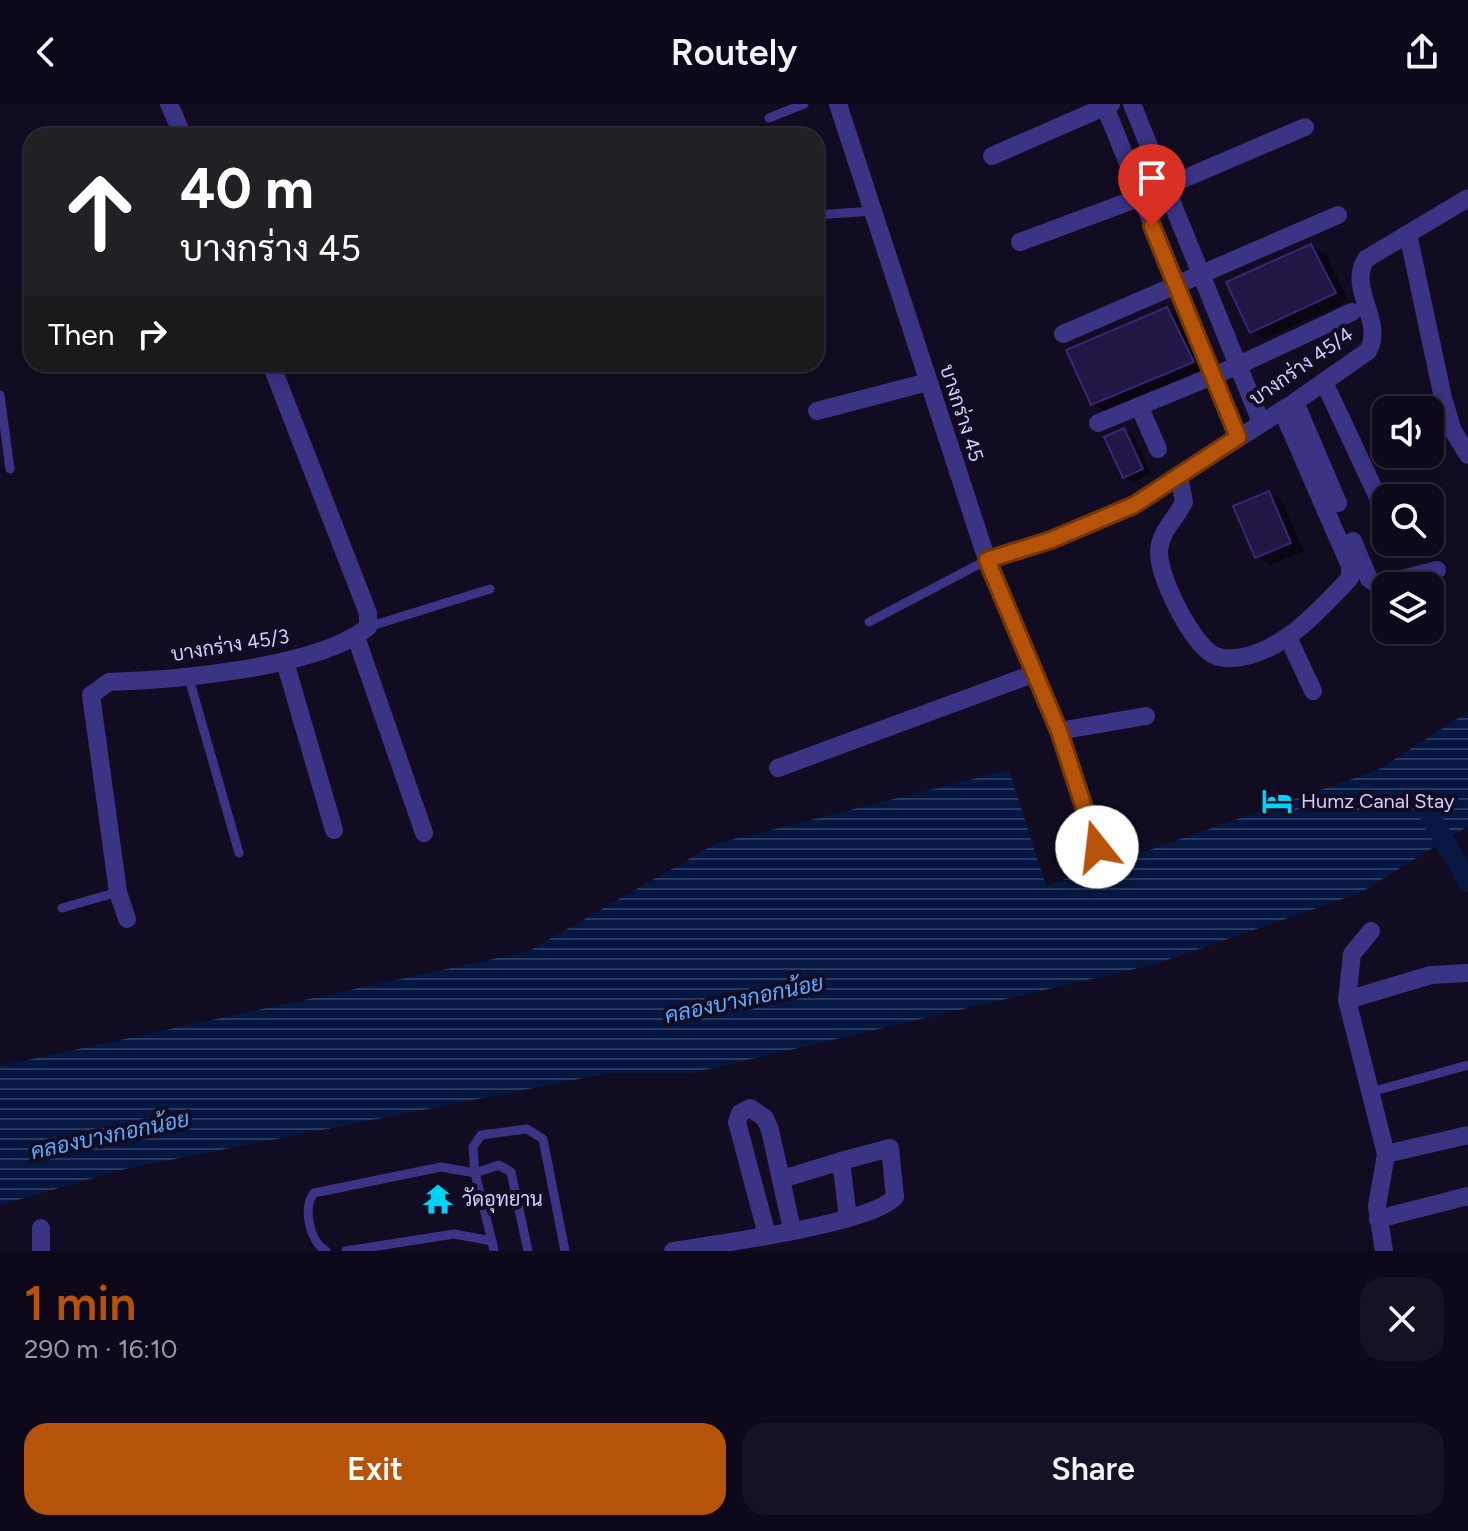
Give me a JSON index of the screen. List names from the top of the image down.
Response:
{
  "streets": {
    "street": ["บางกร่าง 45/4", "บางกร่าง 45", "บางกร่าง 45/3"]
  },
  "crossings": [
    ["บางกร่าง 45/4", "บางกร่าง 45"]
  ],
  "water": ["คลองบางกอกน้อย"],
  "places": {
    "hotel": ["Humz Canal Stay"],
    "temple": ["วัดอุทยาน"]
  },
  "page": {
    "header": "Routely",
    "turn": ["40 m", "บางกร่าง 45"],
    "then": "Then",
    "heading": ["1 min", "290 m · 16:10"],
    "buttons": ["Exit", "Share"]
  }
}
